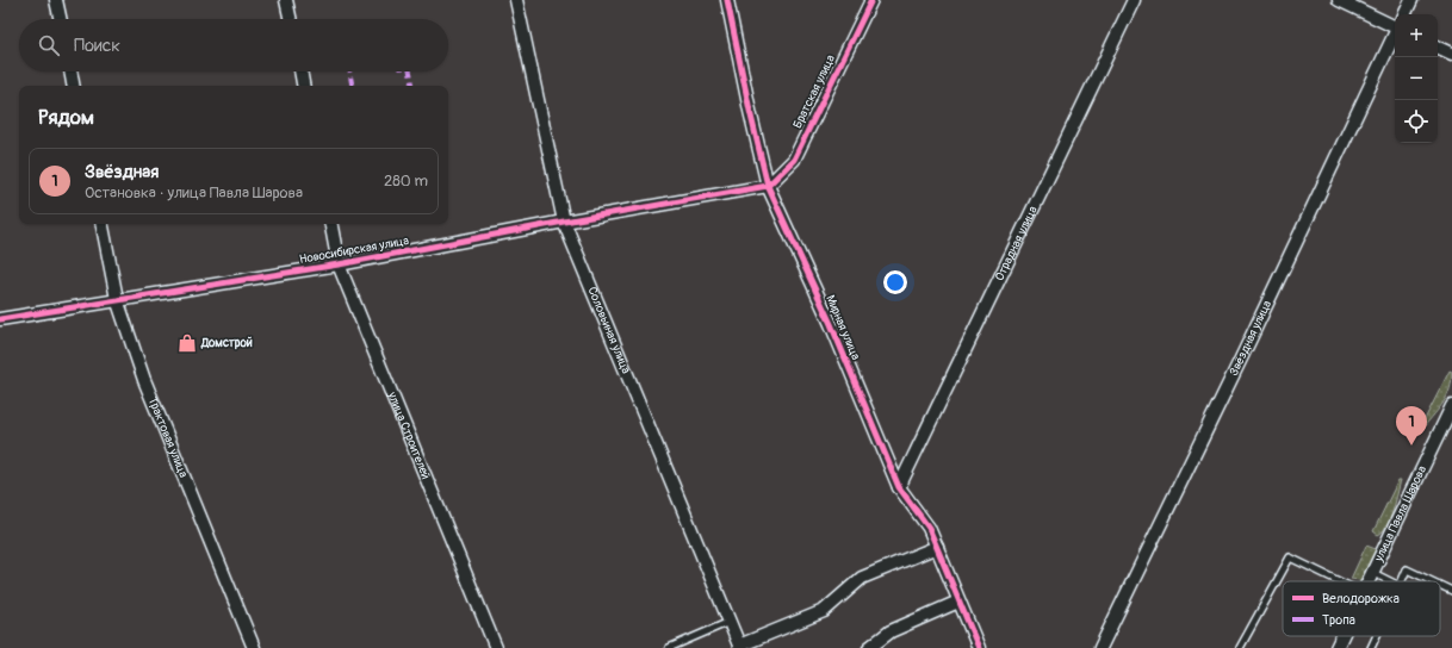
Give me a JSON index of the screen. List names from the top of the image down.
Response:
{
  "streets": {
    "street": [
      "Братская улица",
      "Отрадная улица",
      "Новосибирская улица",
      "Мирная улица",
      "Соловьиная улица",
      "Звёздная улица",
      "улица Строителей",
      "Трактовая улица",
      "улица Павла Шарова"
    ]
  },
  "crossings": [
    ["Братская улица", "Новосибирская улица"],
    ["Братская улица", "Мирная улица"],
    ["Отрадная улица", "Мирная улица"],
    ["Новосибирская улица", "Мирная улица"],
    ["Новосибирская улица", "Соловьиная улица"],
    ["Новосибирская улица", "улица Строителей"],
    ["Новосибирская улица", "Трактовая улица"]
  ],
  "places": {
    "shop": ["Домстрой"]
  },
  "legend": ["Велодорожка", "Тропа"],
  "page": {
    "map_buttons": ["+", "−"],
    "search": "Поиск",
    "heading": "Рядом",
    "list": [
      {
        "mark": "1",
        "name": "Звёздная",
        "note": "Остановка · улица Павла Шарова",
        "value": "280 m"
      }
    ],
    "pins": "1"
  }
}
